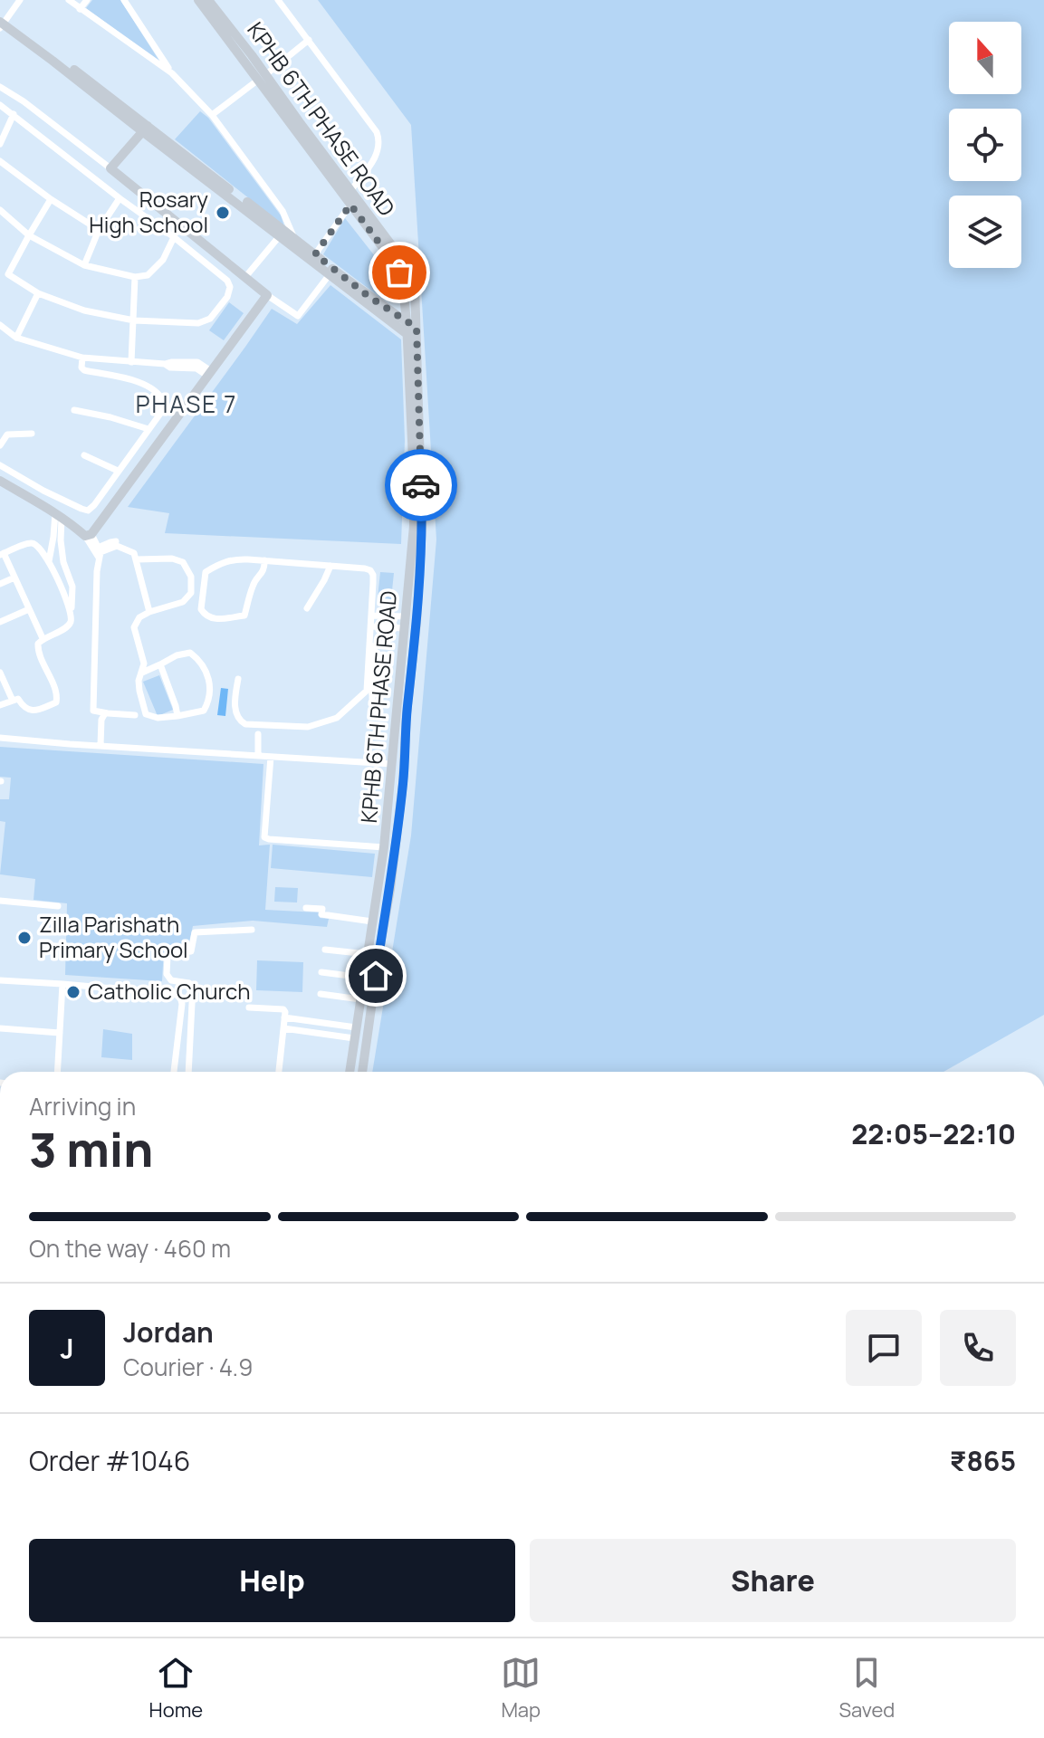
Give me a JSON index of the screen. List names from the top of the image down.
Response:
{
  "streets": {
    "street": ["KPHB 6TH PHASE ROAD"]
  },
  "districts": ["PHASE 7"],
  "places": ["Rosary High School", "Zilla Parishath Primary School", "Catholic Church"],
  "north": "top",
  "page": {
    "heading": ["3 min", "Arriving in", "22:05–22:10"],
    "panel": [
      "Jordan",
      "Courier · 4.9",
      "Order #1046",
      "₹865"
    ],
    "bar": "On the way · 460 m",
    "round": "J",
    "buttons": ["Help", "Share"],
    "tabs": ["Home", "Map", "Saved"]
  }
}
